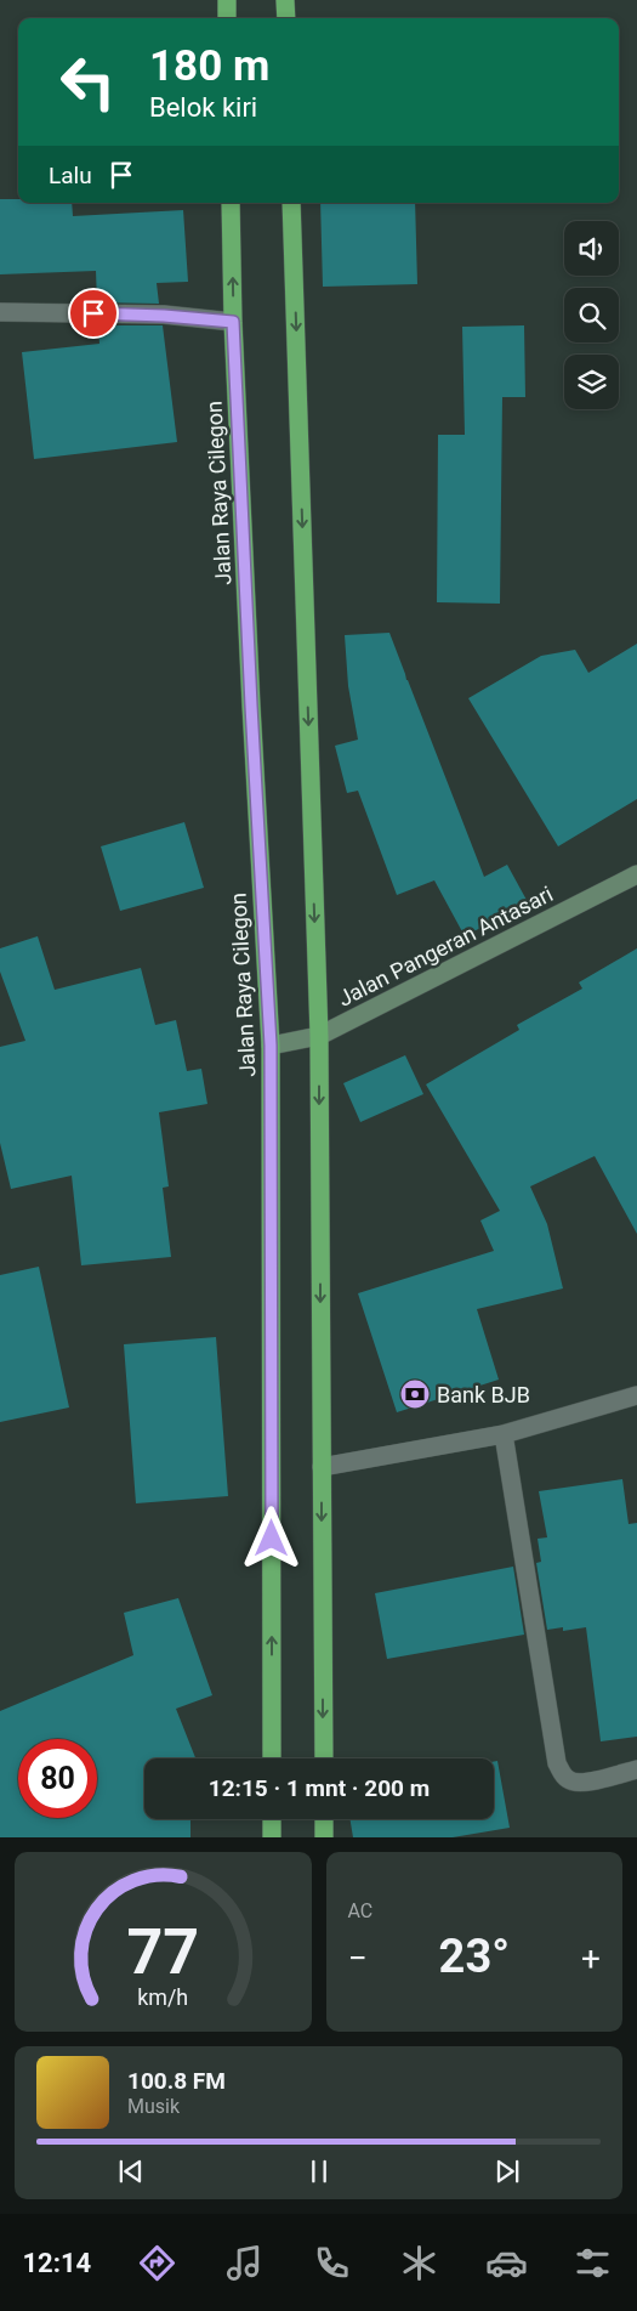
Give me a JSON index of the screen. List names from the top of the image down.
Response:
{
  "streets": {
    "highway": ["Jalan Raya Cilegon"],
    "street": ["Jalan Pangeran Antasari"]
  },
  "crossings": [
    ["Jalan Raya Cilegon", "Jalan Pangeran Antasari"]
  ],
  "places": {
    "bank": ["Bank BJB"]
  },
  "page": {
    "turn": ["180 m", "Belok kiri"],
    "then": "Lalu",
    "limit": "80",
    "trip": "12:15 · 1 mnt · 200 m",
    "tile": "AC",
    "heat": ["−", "23°", "+"],
    "song": ["100.8 FM", "Musik"],
    "tabs": "12:14",
    "gauge": ["77", "km/h"]
  }
}
